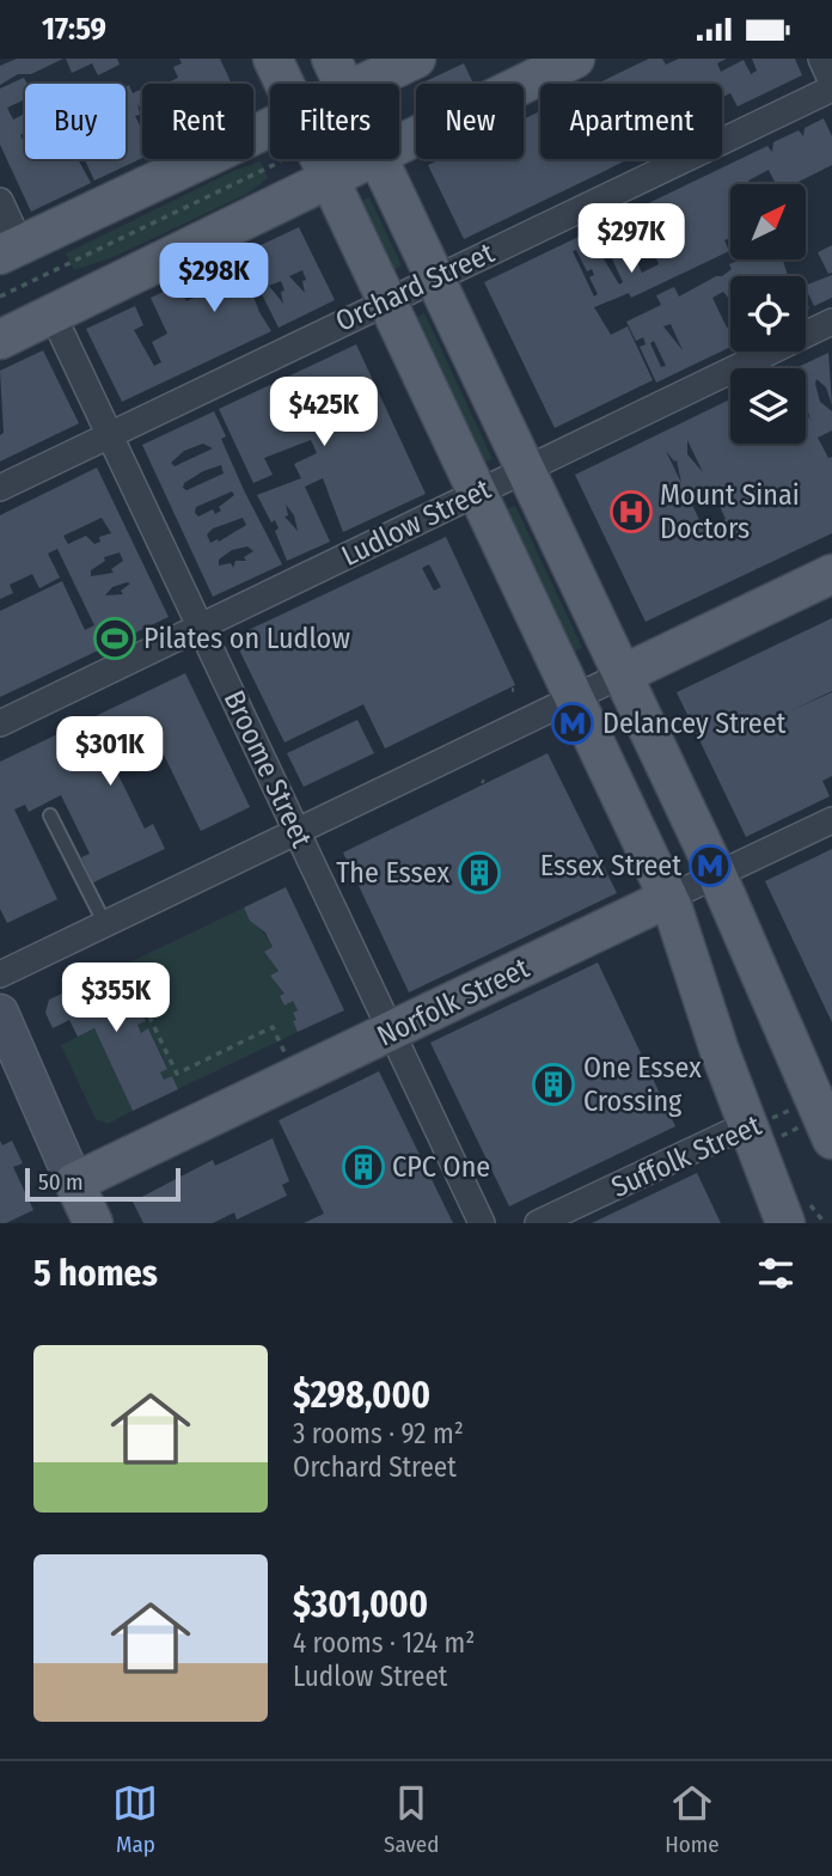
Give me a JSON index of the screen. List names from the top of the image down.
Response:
{
  "streets": {
    "main road": ["Norfolk Street"],
    "street": [
      "Orchard Street",
      "Ludlow Street",
      "Broome Street",
      "Suffolk Street"
    ]
  },
  "crossings": [
    ["Orchard Street", "Broome Street"],
    ["Ludlow Street", "Broome Street"],
    ["Broome Street", "Norfolk Street"]
  ],
  "places": {
    "hospital": ["Mount Sinai Doctors"],
    "sports": ["Pilates on Ludlow"],
    "metro station": ["Delancey Street", "Essex Street"],
    "building": ["The Essex", "One Essex Crossing", "CPC One"]
  },
  "scale_bar": "50 m",
  "north": "top right",
  "page": {
    "status": "17:59",
    "chip": [
      "Buy",
      "Rent",
      "Filters",
      "New",
      "Apartment"
    ],
    "price": [
      "$297K",
      "$298K",
      "$425K",
      "$301K",
      "$355K"
    ],
    "scale": "50 m",
    "heading": "5 homes",
    "list": [
      {
        "name": "$298,000",
        "note": "3 rooms · 92 m² · Orchard Street"
      },
      {
        "name": "$301,000",
        "note": "4 rooms · 124 m² · Ludlow Street"
      }
    ],
    "tabs": ["Map", "Saved", "Home"]
  }
}
